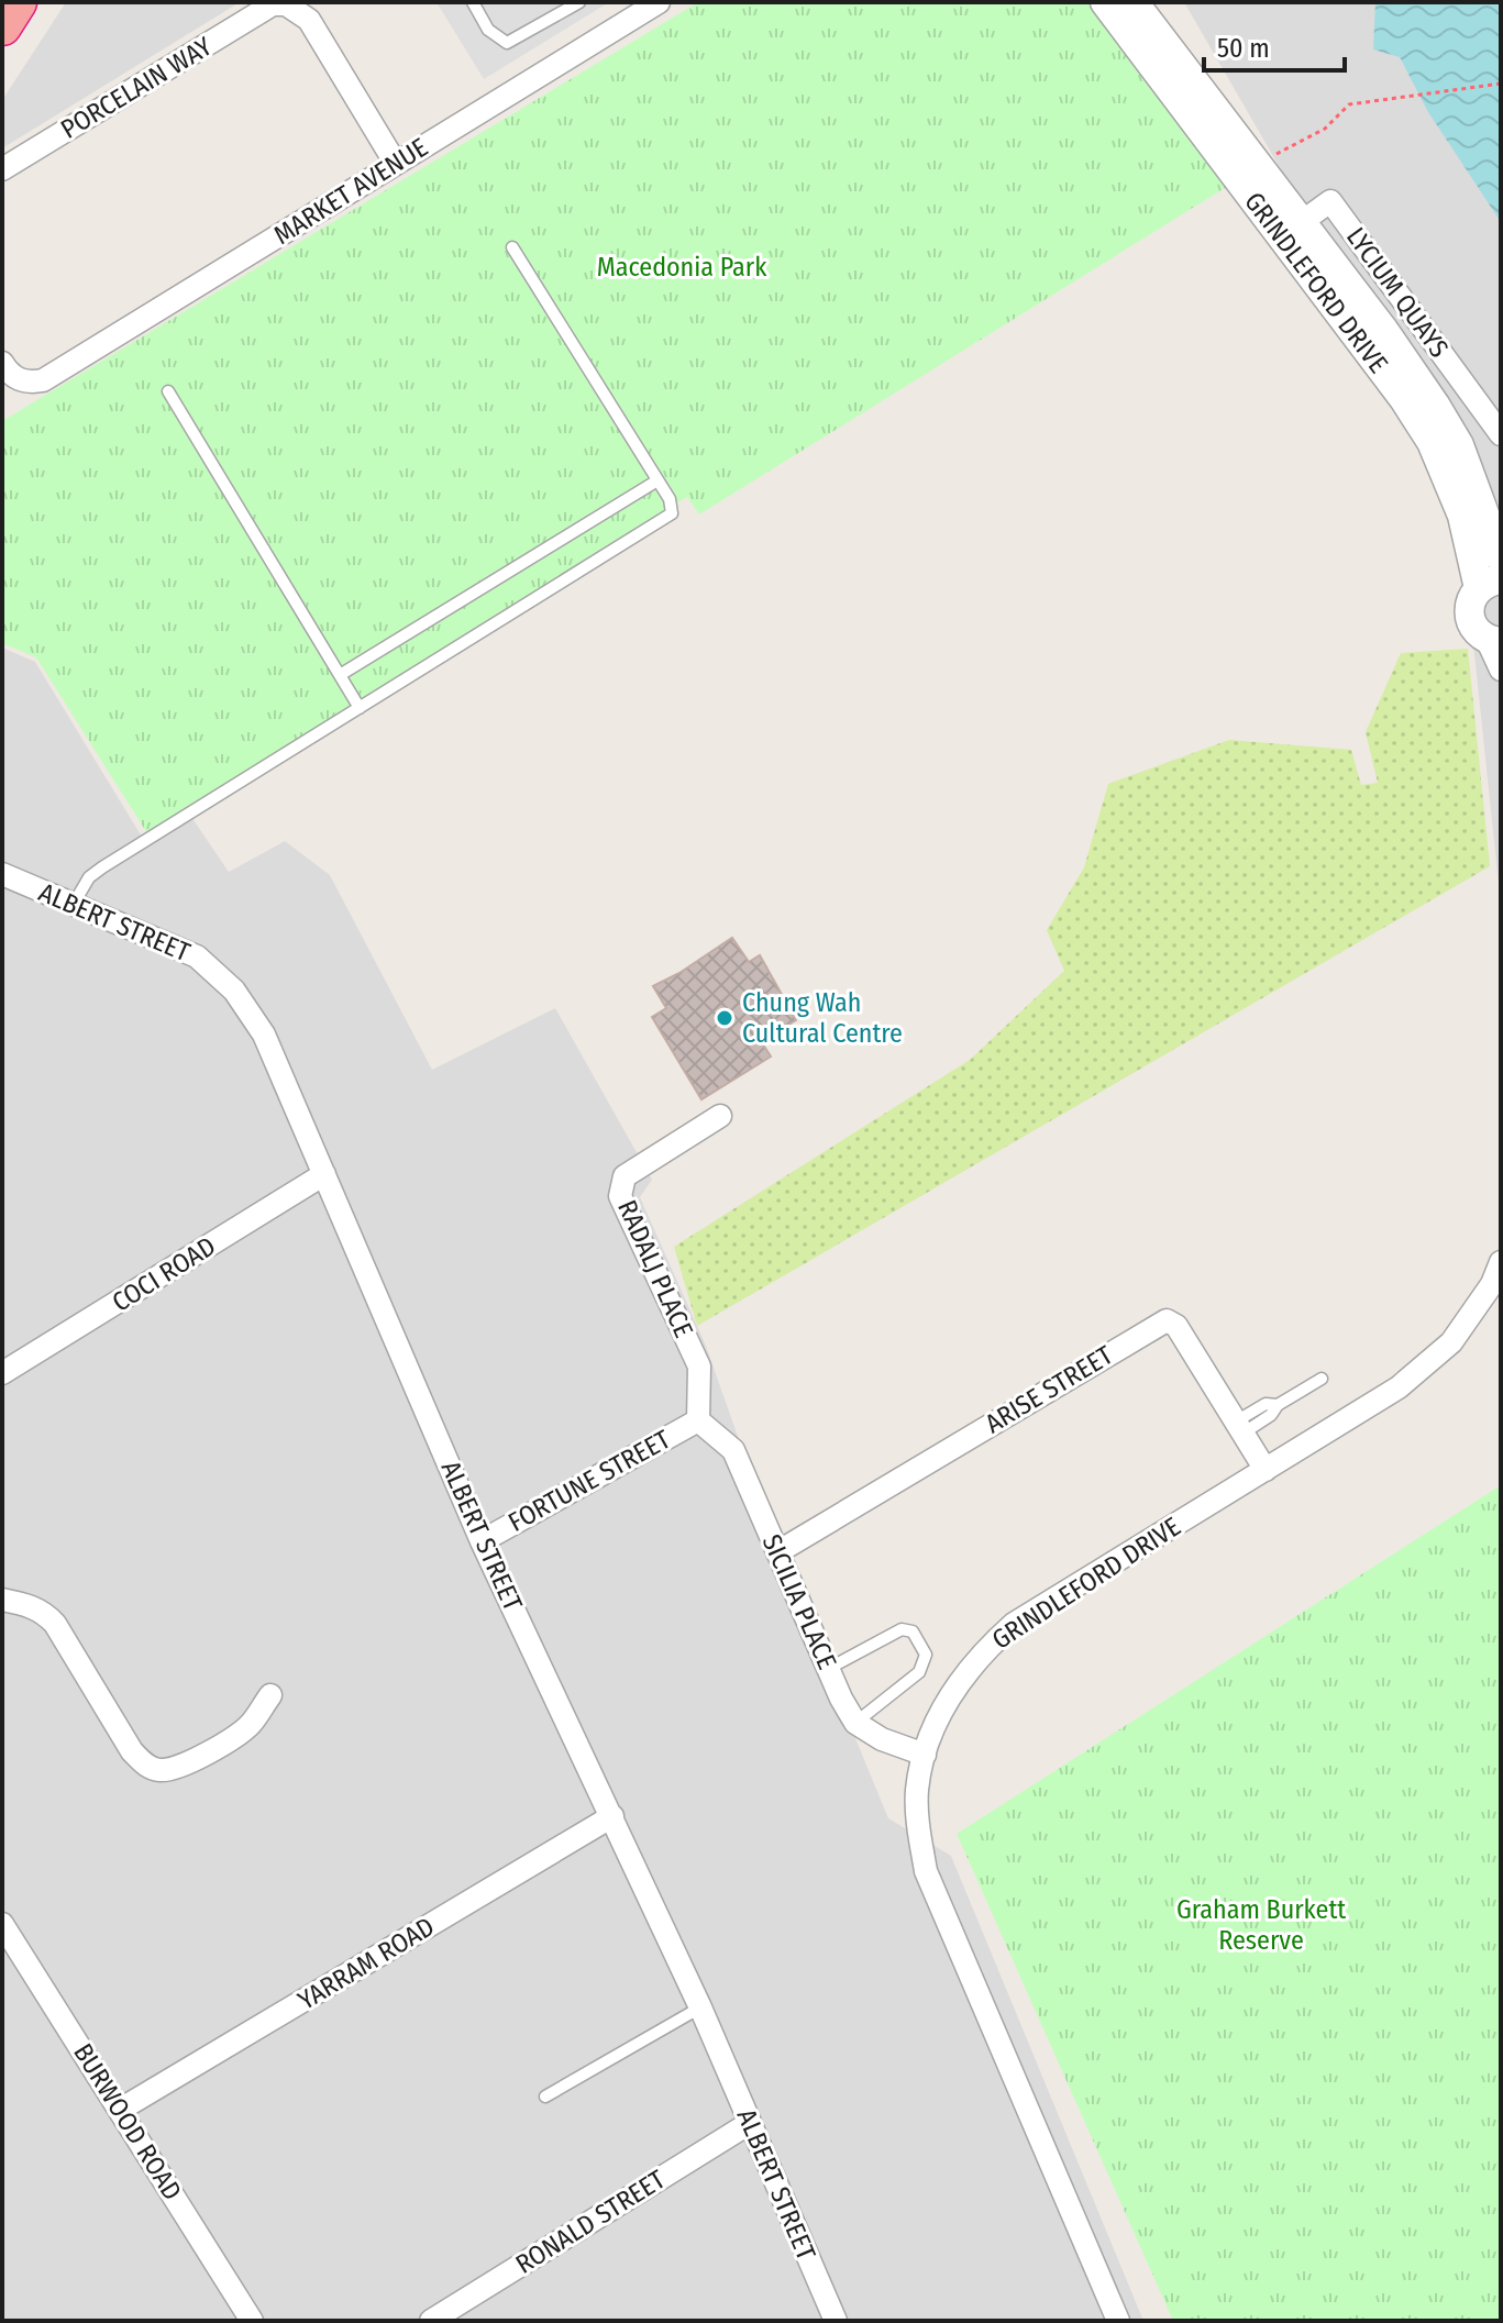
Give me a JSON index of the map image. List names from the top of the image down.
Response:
{
  "streets": {
    "street": [
      "PORCELAIN WAY",
      "MARKET AVENUE",
      "GRINDLEFORD DRIVE",
      "LYCIUM QUAYS",
      "ALBERT STREET",
      "RADALJ PLACE",
      "COCI ROAD",
      "ARISE STREET",
      "FORTUNE STREET",
      "SICILIA PLACE",
      "YARRAM ROAD",
      "BURWOOD ROAD",
      "RONALD STREET"
    ]
  },
  "crossings": [
    ["PORCELAIN WAY", "MARKET AVENUE"],
    ["GRINDLEFORD DRIVE", "LYCIUM QUAYS"],
    ["GRINDLEFORD DRIVE", "ARISE STREET"],
    ["ALBERT STREET", "COCI ROAD"],
    ["ALBERT STREET", "FORTUNE STREET"],
    ["ALBERT STREET", "YARRAM ROAD"],
    ["ALBERT STREET", "RONALD STREET"],
    ["RADALJ PLACE", "FORTUNE STREET"],
    ["RADALJ PLACE", "SICILIA PLACE"],
    ["ARISE STREET", "SICILIA PLACE"],
    ["FORTUNE STREET", "SICILIA PLACE"],
    ["YARRAM ROAD", "BURWOOD ROAD"]
  ],
  "parks": ["Macedonia Park", "Graham Burkett Reserve"],
  "places": ["Chung Wah Cultural Centre"],
  "scale_bar": "50 m"
}
